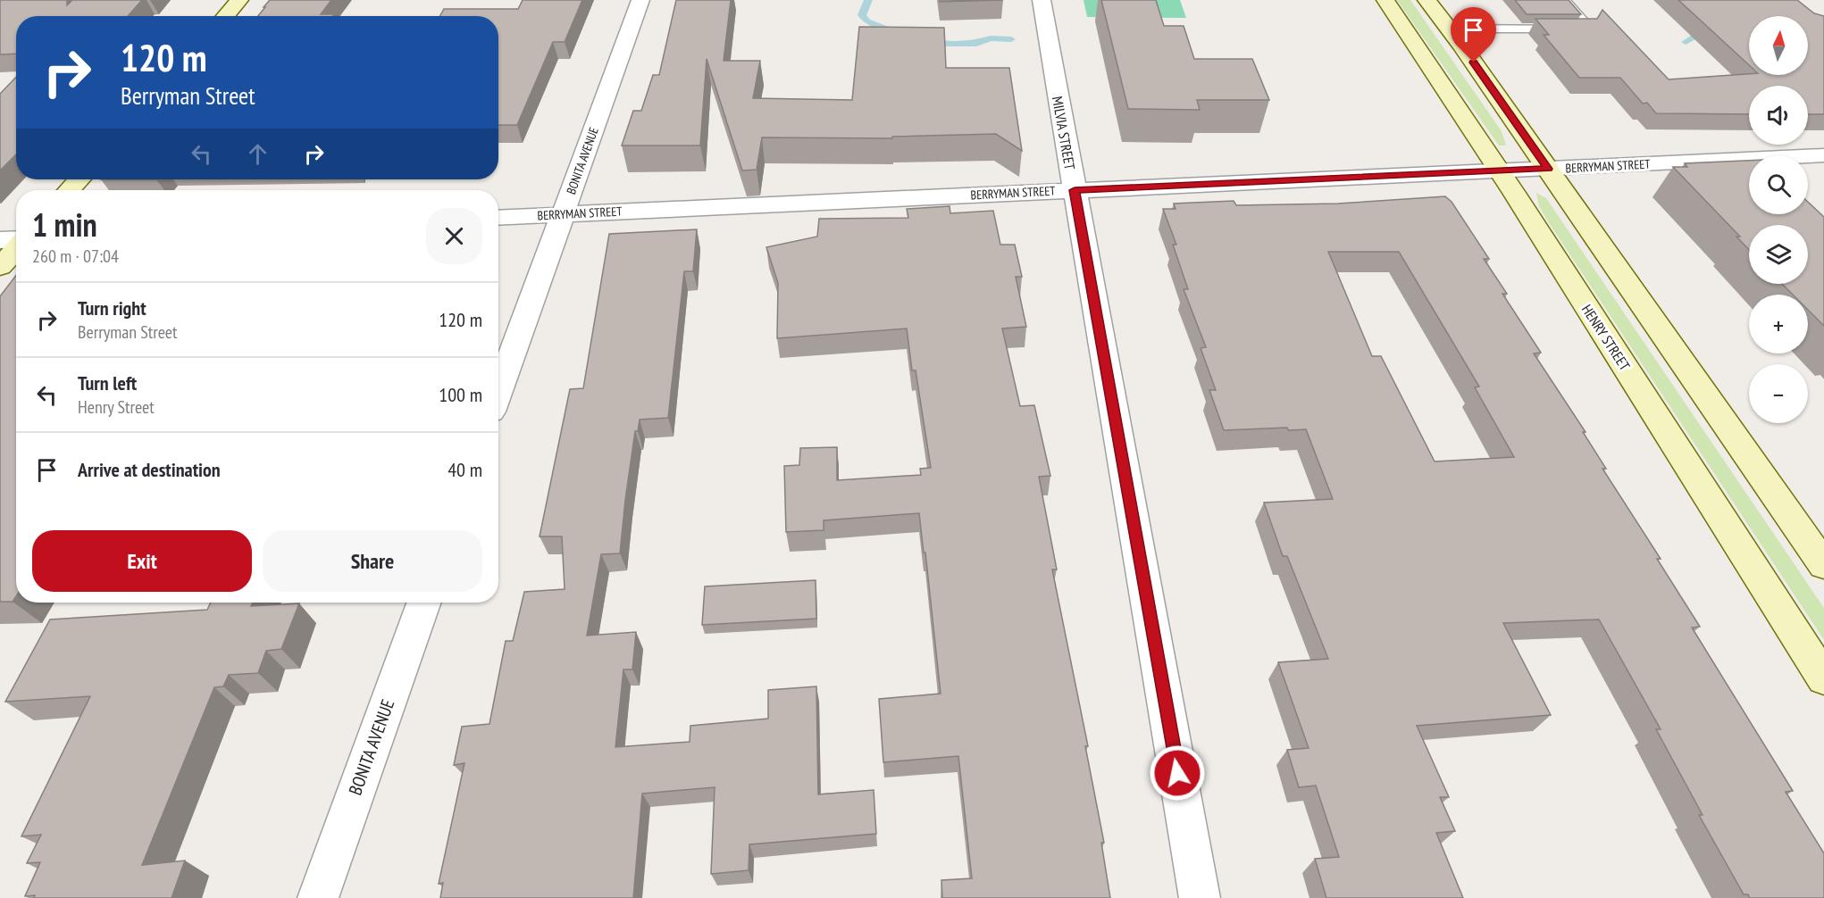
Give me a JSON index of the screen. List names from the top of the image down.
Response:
{
  "streets": {
    "main road": ["HENRY STREET"],
    "street": ["MILVIA STREET", "BONITA AVENUE", "BERRYMAN STREET"]
  },
  "crossings": [
    ["MILVIA STREET", "BERRYMAN STREET"],
    ["BONITA AVENUE", "BERRYMAN STREET"],
    ["BERRYMAN STREET", "HENRY STREET"]
  ],
  "north": "top",
  "page": {
    "map_buttons": ["+", "−"],
    "turn": ["120 m", "Berryman Street"],
    "heading": ["1 min", "260 m · 07:04"],
    "list": [
      {
        "name": "Turn right",
        "note": "Berryman Street",
        "value": "120 m"
      },
      {
        "name": "Turn left",
        "note": "Henry Street",
        "value": "100 m"
      },
      {
        "name": "Arrive at destination",
        "value": "40 m"
      }
    ],
    "buttons": ["Exit", "Share"]
  }
}
